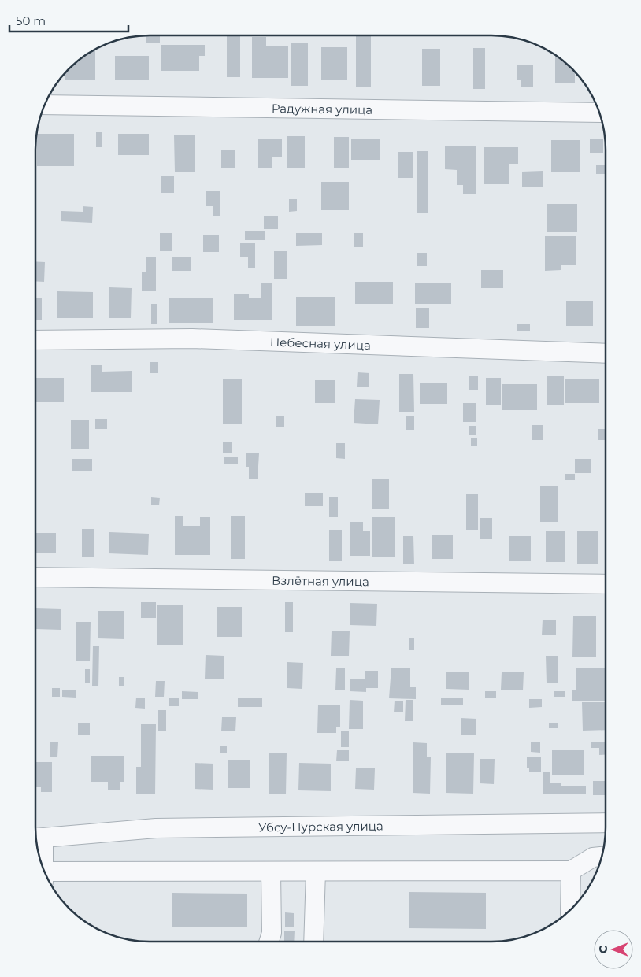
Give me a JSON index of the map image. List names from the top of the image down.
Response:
{
  "streets": {
    "street": [
      "Радужная улица",
      "Небесная улица",
      "Взлётная улица",
      "Убсу-Нурская улица"
    ]
  },
  "scale_bar": "50 m",
  "north": "left"
}
